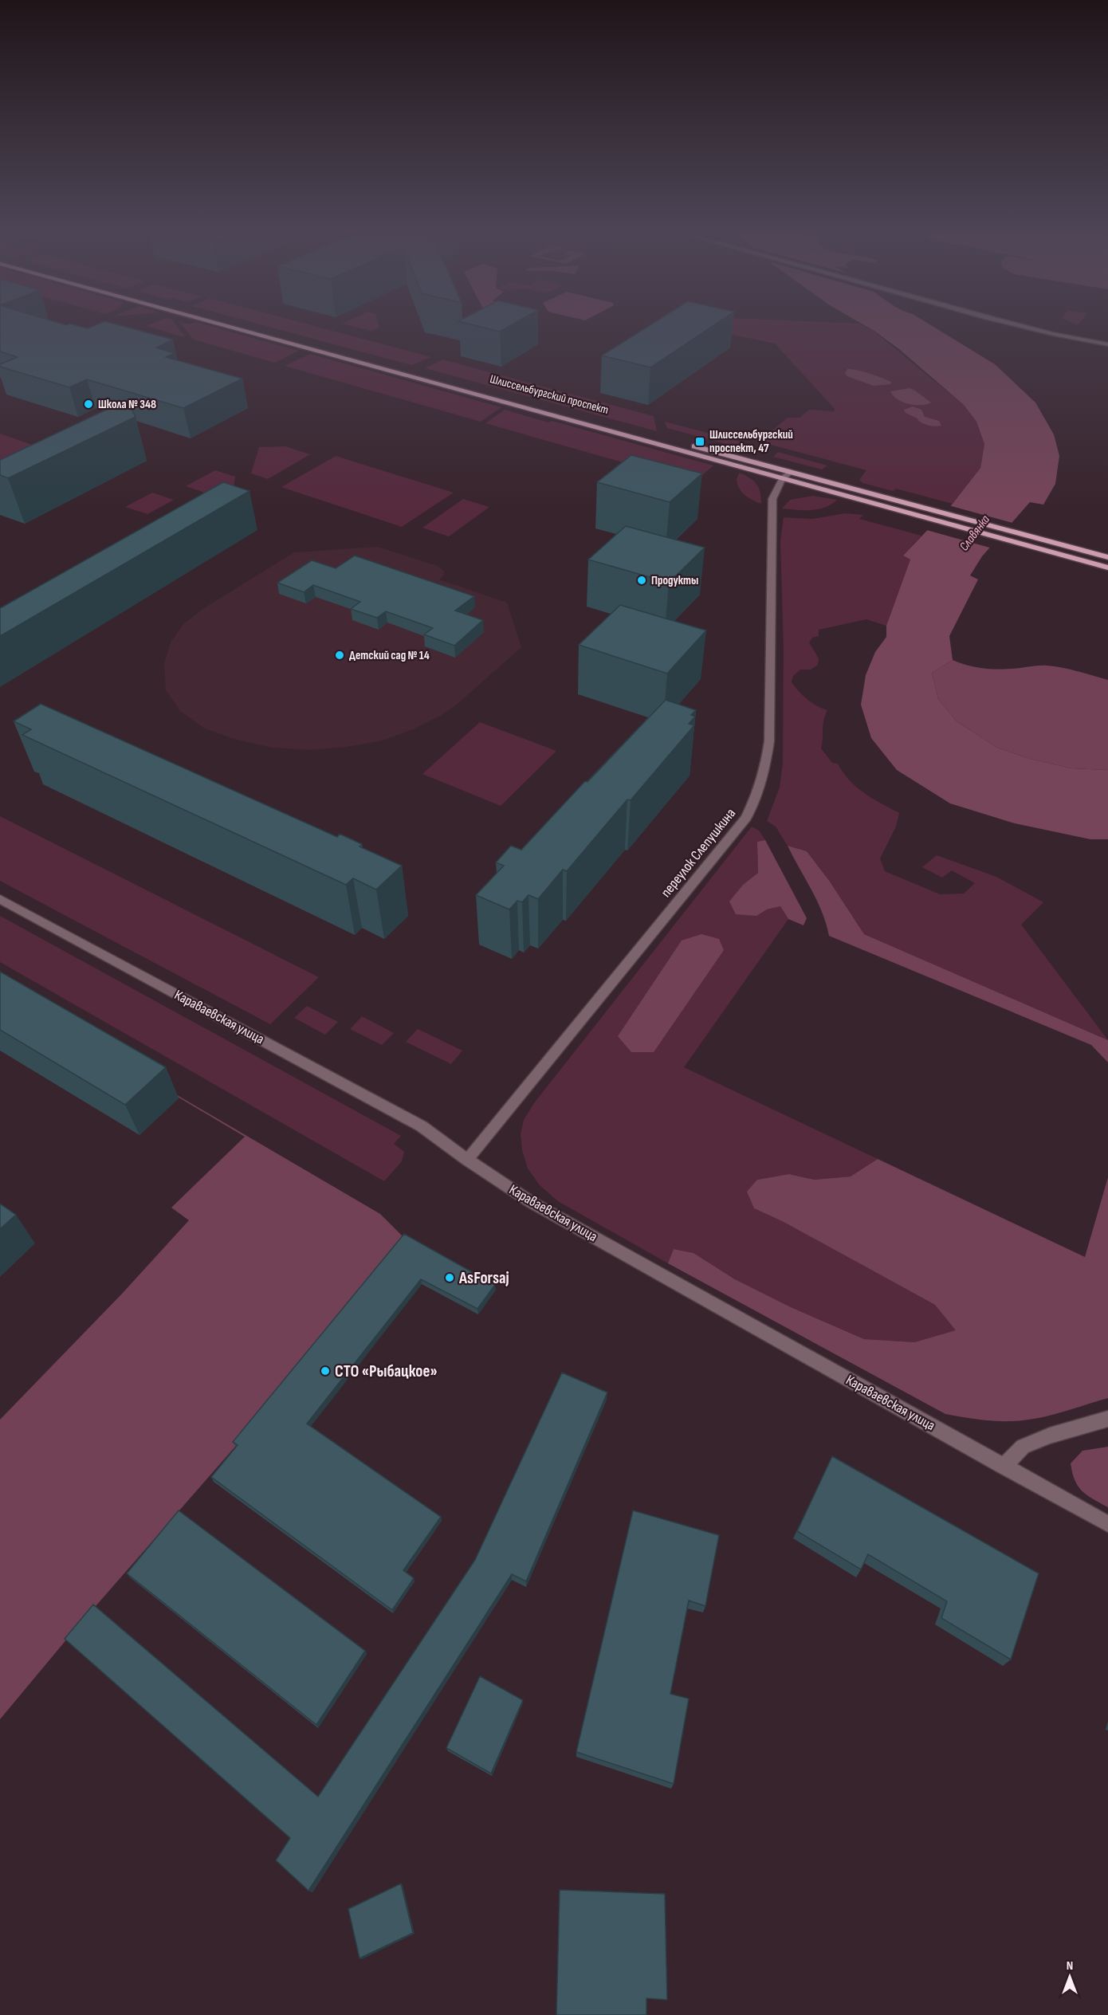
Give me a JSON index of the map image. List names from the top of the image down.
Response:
{
  "streets": {
    "main road": ["Шлиссельбургский проспект"],
    "street": ["переулок Слепушкина", "Караваевская улица"]
  },
  "crossings": [
    ["Шлиссельбургский проспект", "переулок Слепушкина"],
    ["переулок Слепушкина", "Караваевская улица"]
  ],
  "water": ["Славянка"],
  "places": {
    "other": [
      "Школа № 348",
      "Продукты",
      "Детский сад № 14",
      "AsForsaj",
      "СТО «Рыбацкое»"
    ],
    "transit": ["Шлиссельбургский проспект, 47"]
  },
  "north": "top"
}
